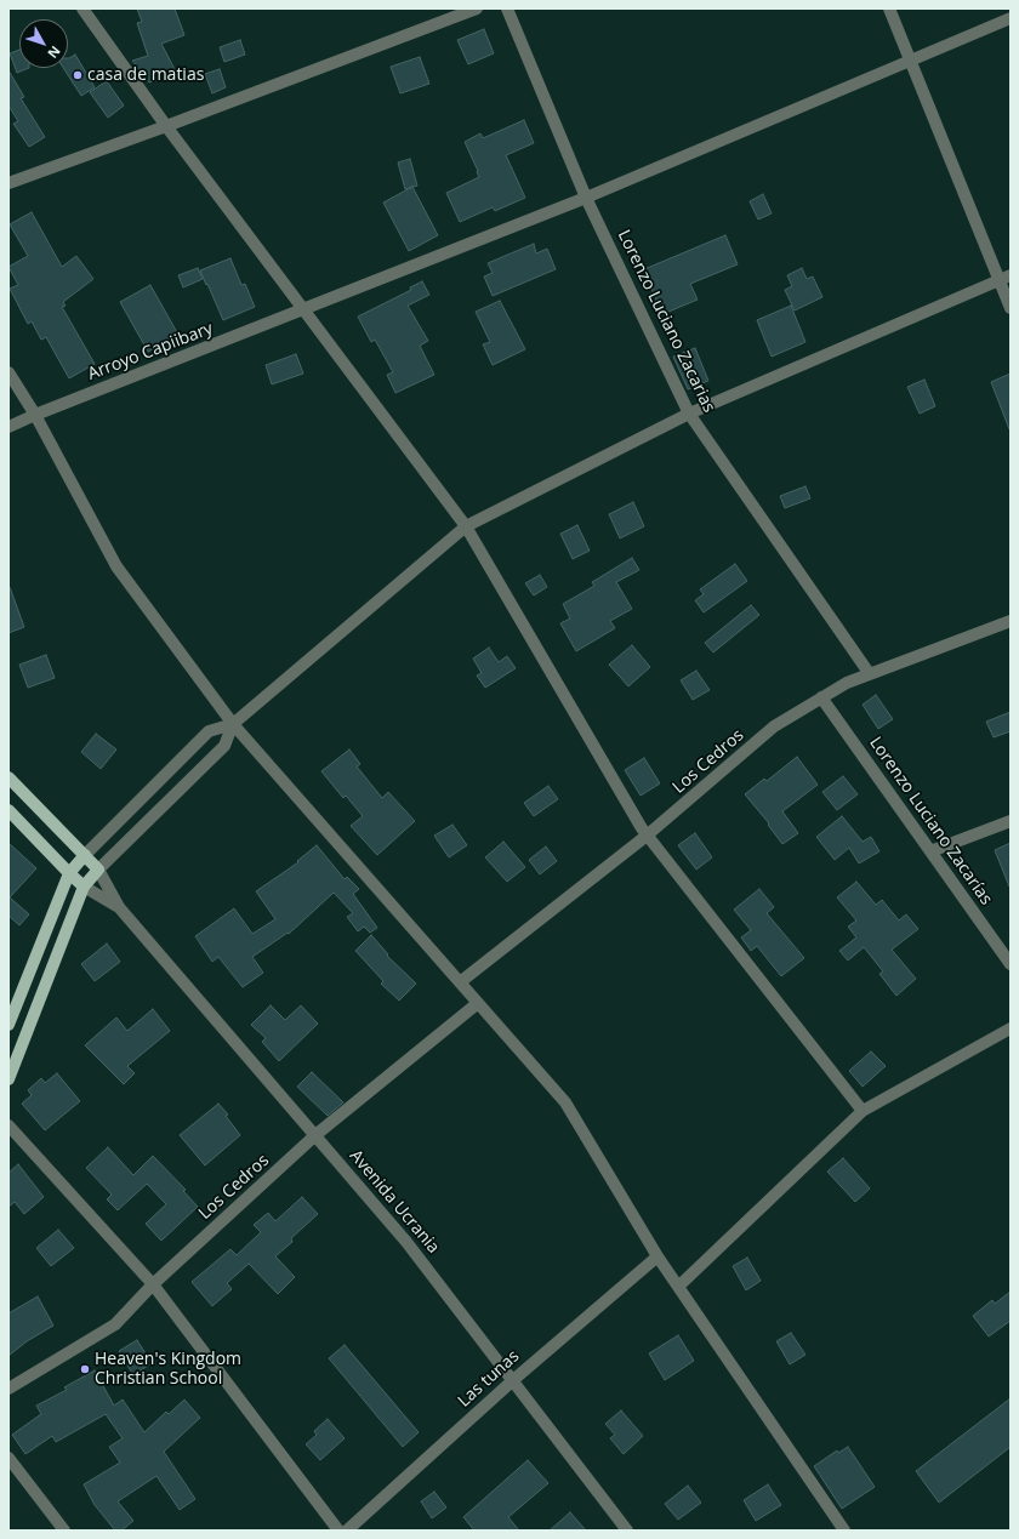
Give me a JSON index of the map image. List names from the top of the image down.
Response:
{
  "streets": {
    "main road": ["Avenida Ucrania"],
    "street": [
      "Lorenzo Luciano Zacarias",
      "Arroyo Capiibary",
      "Los Cedros",
      "Lorenzo Luciano Zacarías",
      "Las tunas"
    ]
  },
  "crossings": [
    ["Lorenzo Luciano Zacarias", "Arroyo Capiibary"],
    ["Lorenzo Luciano Zacarias", "Los Cedros"],
    ["Los Cedros", "Lorenzo Luciano Zacarías"],
    ["Los Cedros", "Avenida Ucrania"],
    ["Avenida Ucrania", "Las tunas"]
  ],
  "places": ["casa de matias", "Heaven's Kingdom Christian School"],
  "north": "bottom right"
}
